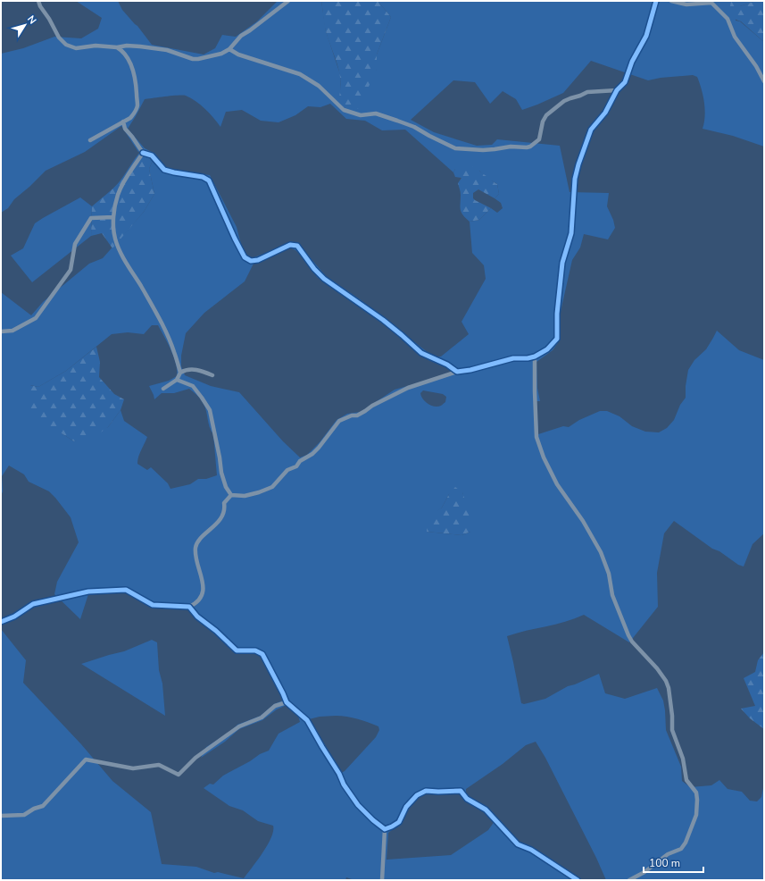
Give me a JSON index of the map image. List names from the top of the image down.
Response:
{
  "scale_bar": "100 m",
  "north": "top right"
}
